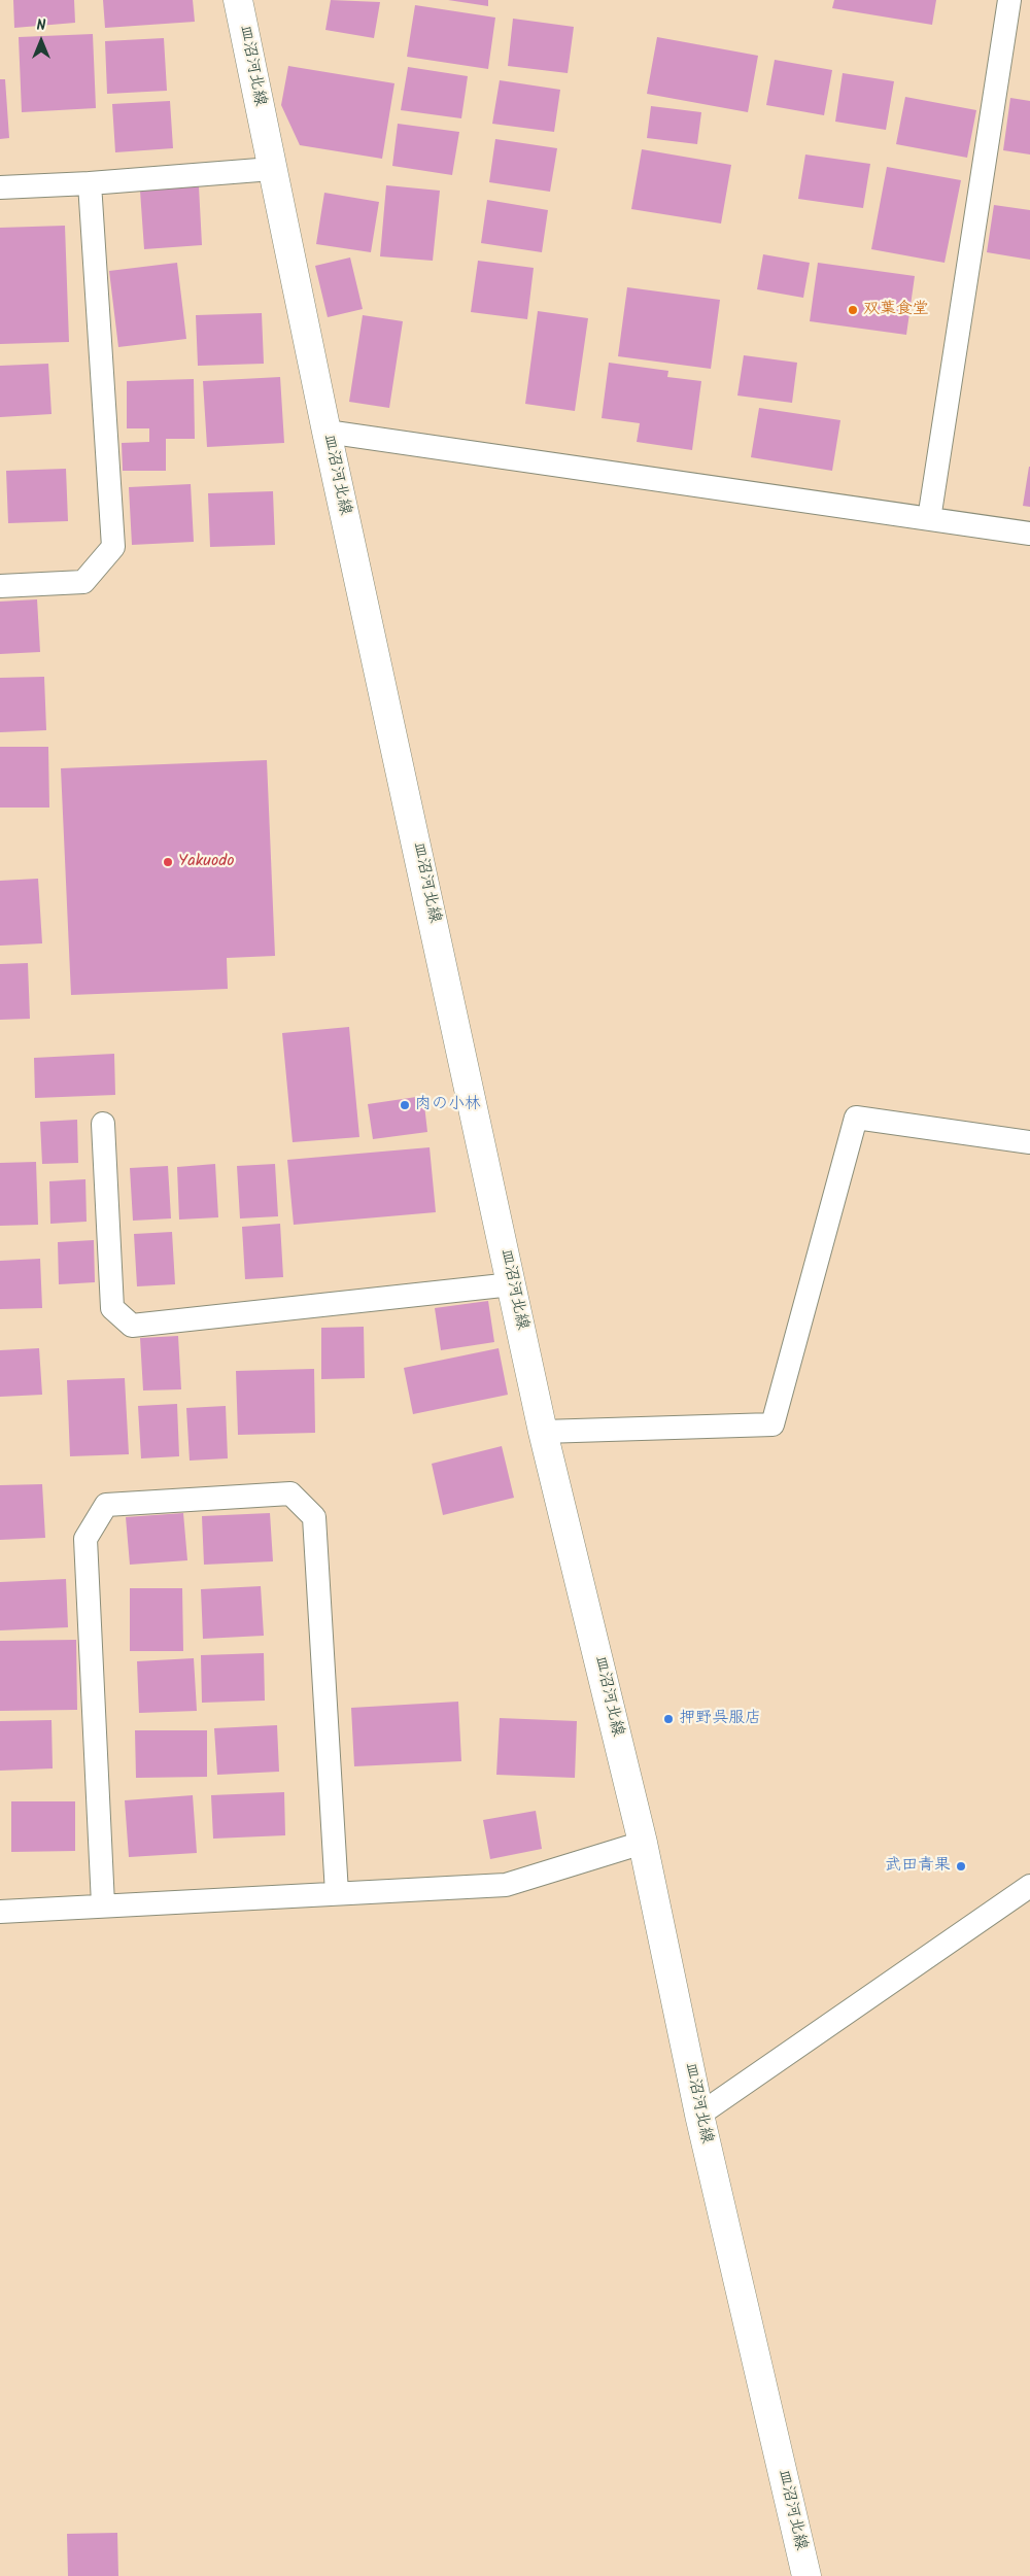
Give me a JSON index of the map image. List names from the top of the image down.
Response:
{
  "streets": {
    "main road": ["皿沼河北線"]
  },
  "places": [
    "双葉食堂",
    "Yakuodo",
    "肉の小林",
    "押野呉服店",
    "武田青果"
  ],
  "north": "top"
}
